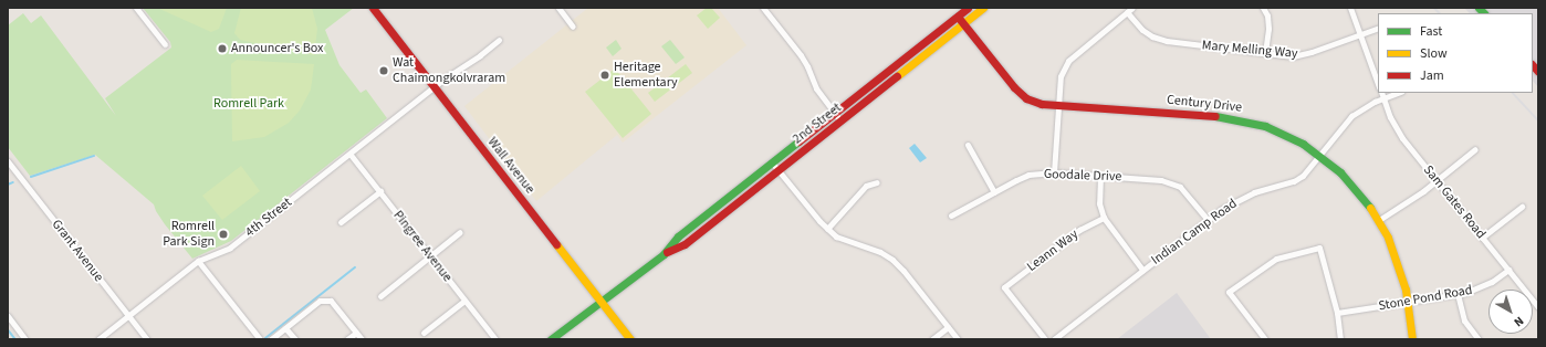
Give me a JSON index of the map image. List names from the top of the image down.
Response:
{
  "streets": {
    "main road": ["Century Drive", "2nd Street", "Wall Avenue"],
    "street": [
      "Mary Melling Way",
      "Goodale Drive",
      "Sam Gates Road",
      "4th Street",
      "Indian Camp Road",
      "Pingree Avenue",
      "Grant Avenue",
      "Leann Way",
      "Stone Pond Road"
    ]
  },
  "crossings": [
    ["Century Drive", "2nd Street"],
    ["Century Drive", "Indian Camp Road"],
    ["Century Drive", "Stone Pond Road"],
    ["2nd Street", "Wall Avenue"],
    ["Wall Avenue", "4th Street"],
    ["Goodale Drive", "Indian Camp Road"],
    ["Sam Gates Road", "Indian Camp Road"],
    ["Sam Gates Road", "Stone Pond Road"],
    ["4th Street", "Pingree Avenue"],
    ["4th Street", "Grant Avenue"]
  ],
  "parks": ["Romrell Park"],
  "places": [
    "Announcer's Box",
    "Wat Chaimongkolvraram",
    "Heritage Elementary",
    "Romrell Park Sign"
  ],
  "legend": ["Fast", "Slow", "Jam"],
  "north": "bottom right"
}
